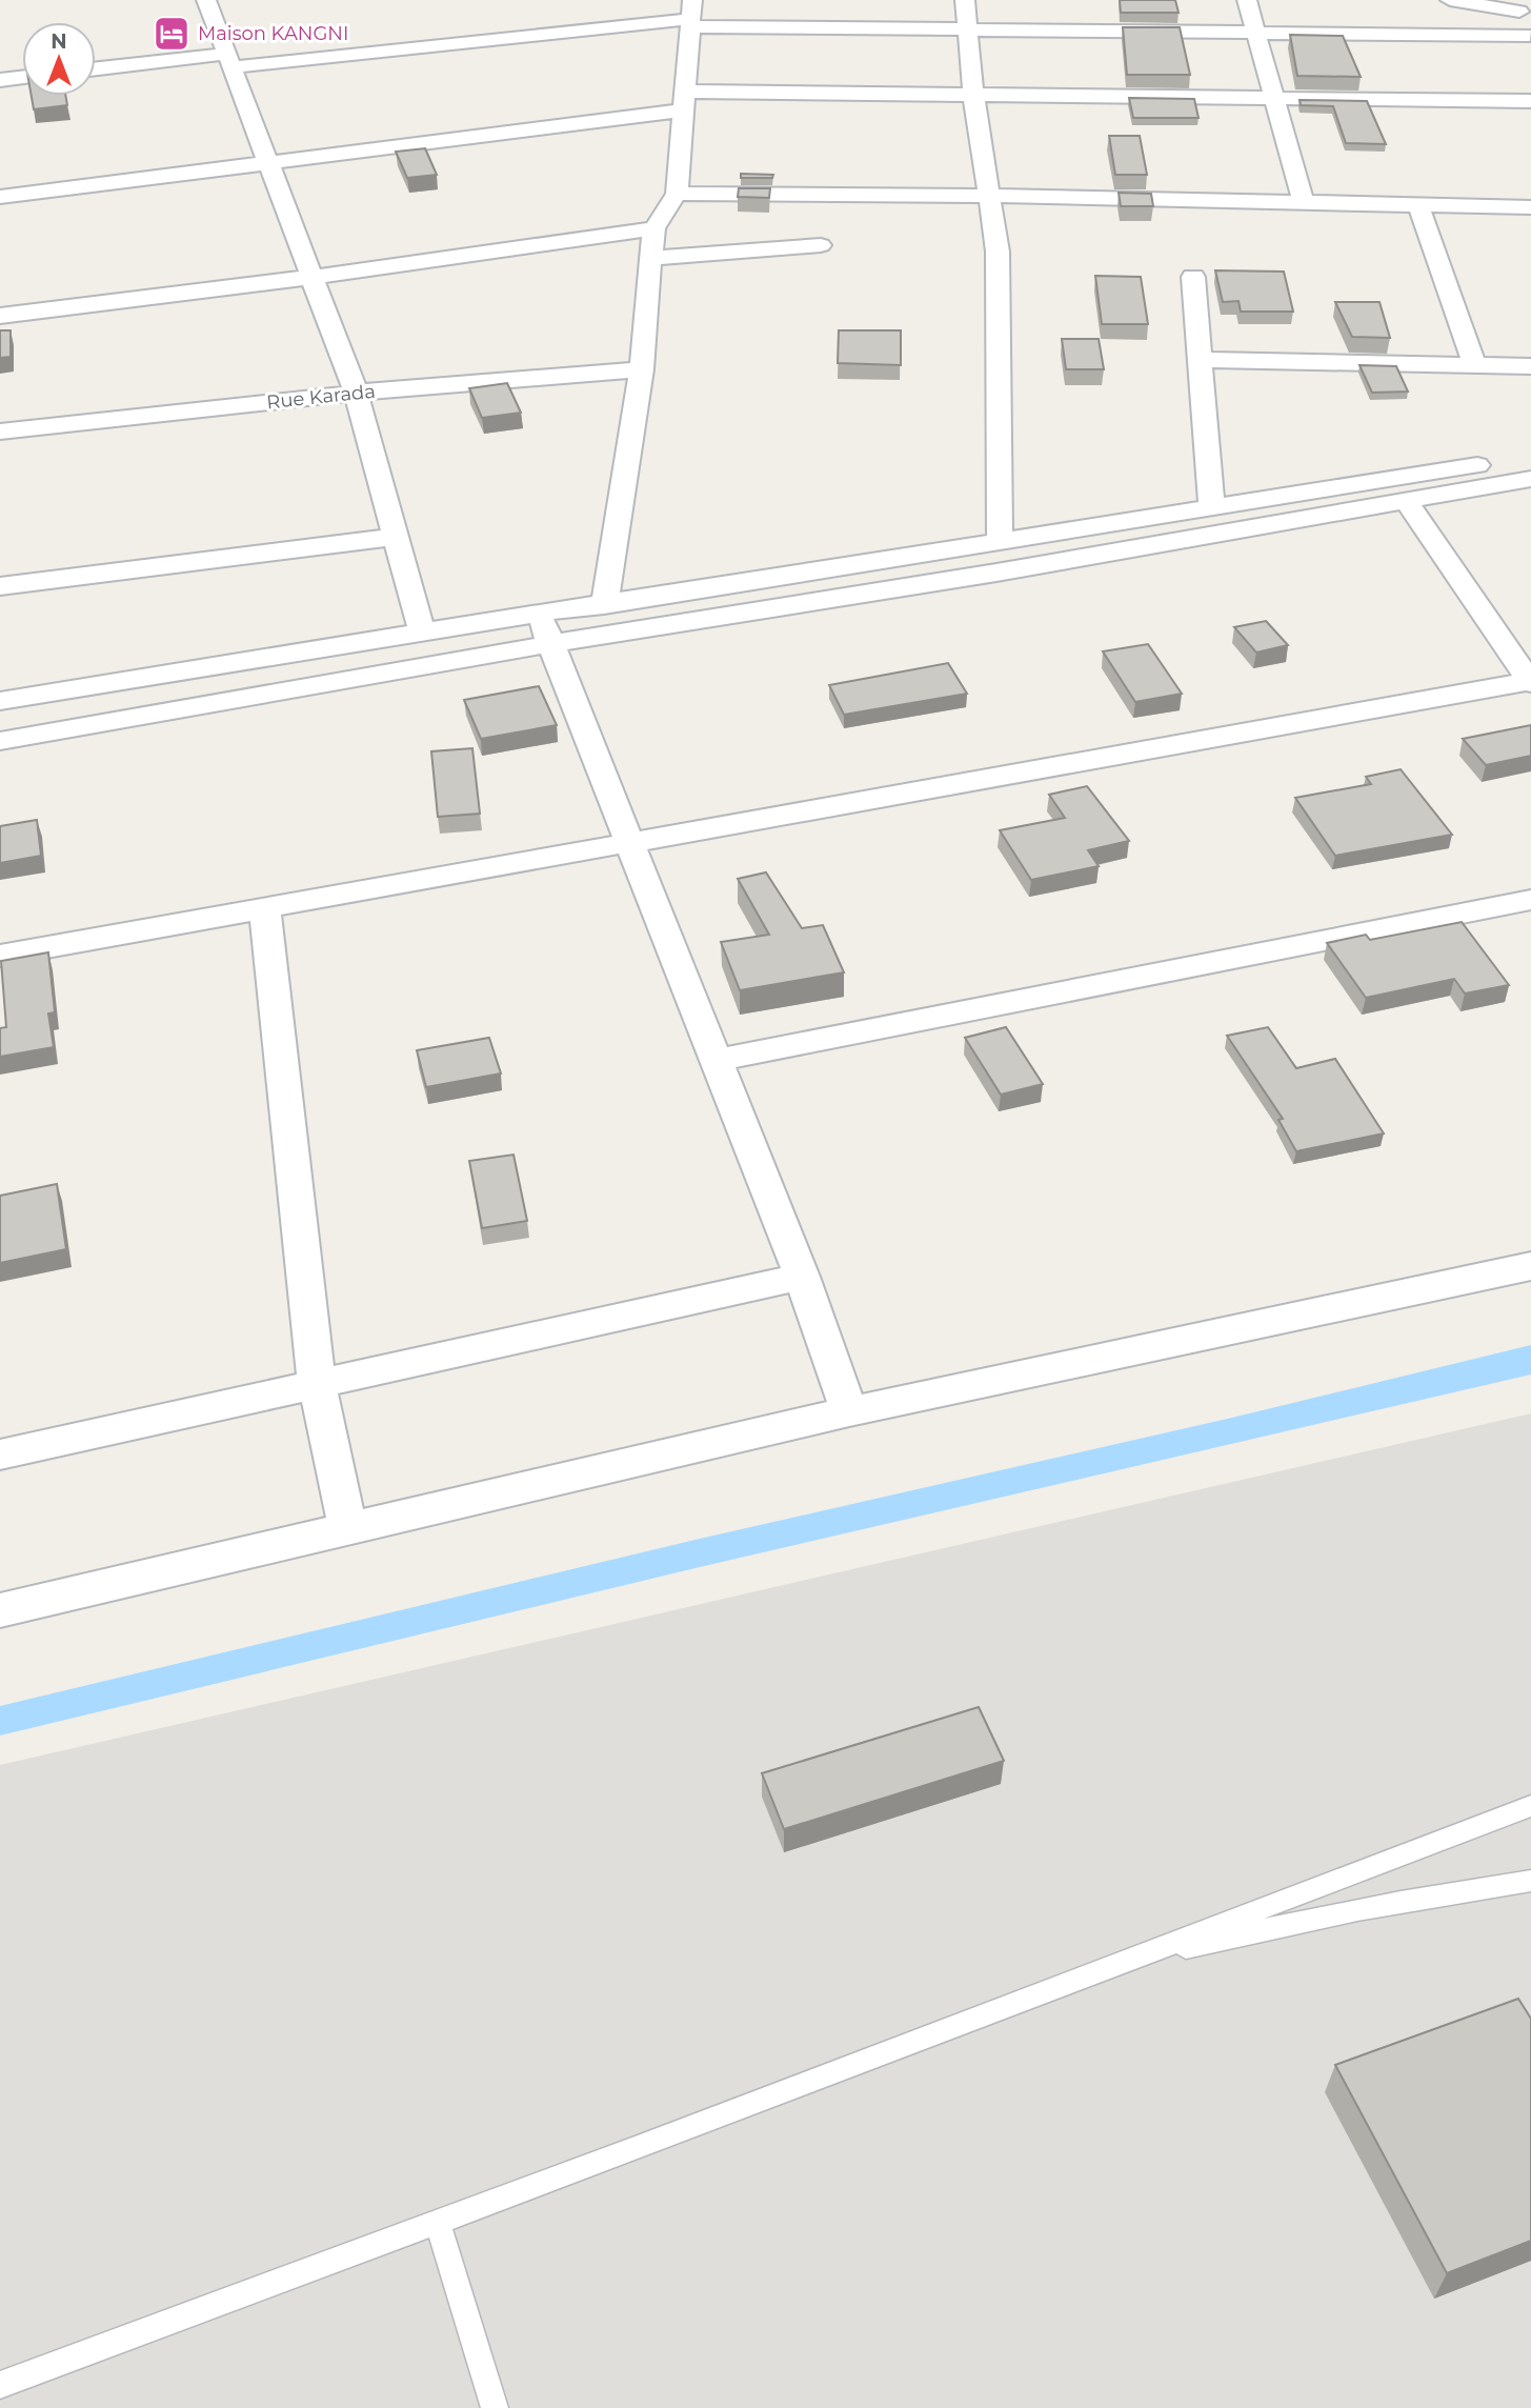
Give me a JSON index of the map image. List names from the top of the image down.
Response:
{
  "streets": {
    "street": ["Rue Karada"]
  },
  "places": {
    "hotel": ["Maison KANGNI"]
  },
  "north": "top"
}
